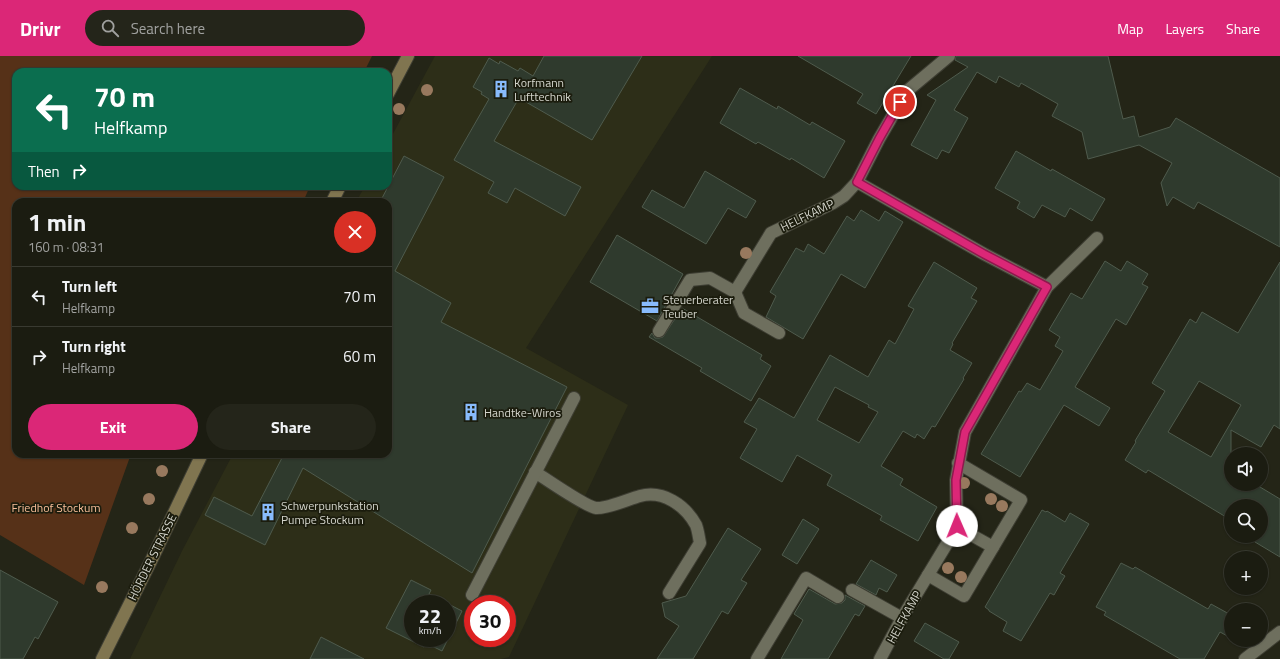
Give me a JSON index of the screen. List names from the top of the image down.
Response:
{
  "streets": {
    "main road": ["HÖRDER STRASSE"],
    "street": ["HELFKAMP"]
  },
  "parks": ["Friedhof Stockum"],
  "places": {
    "building": ["Korfmann Lufttechnik", "Handtke-Wiros", "Schwerpunkstation Pumpe Stockum"],
    "office": ["Steuerberater Teuber"]
  },
  "page": {
    "header": "Drivr",
    "search": "Search here",
    "nav": ["Map", "Layers", "Share"],
    "turn": ["70 m", "Helfkamp"],
    "then": "Then",
    "heading": ["1 min", "160 m · 08:31"],
    "list": [
      {
        "name": "Turn left",
        "note": "Helfkamp",
        "value": "70 m"
      },
      {
        "name": "Turn right",
        "note": "Helfkamp",
        "value": "60 m"
      }
    ],
    "buttons": ["Exit", "Share"],
    "map_buttons": ["+", "−"],
    "speed": "22 km/h",
    "limit": "30"
  }
}
